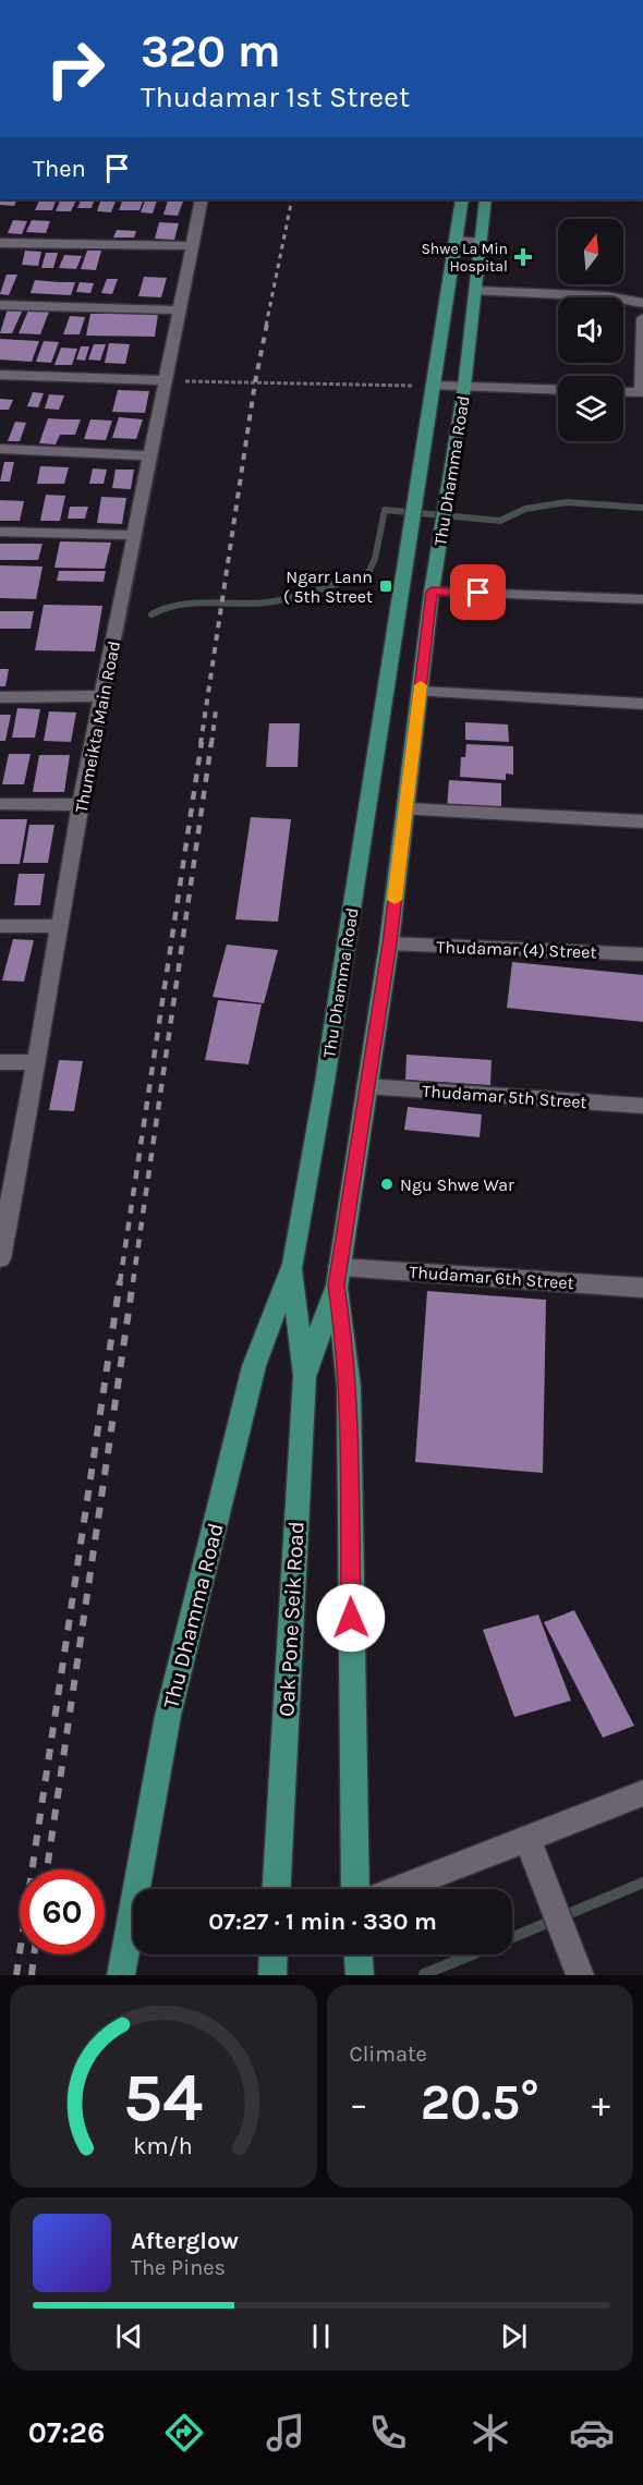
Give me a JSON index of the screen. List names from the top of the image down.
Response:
{
  "streets": {
    "main road": ["Thu Dhamma Road", "Oak Pone Seik Road"],
    "street": [
      "Thumeikta Main Road",
      "Thudamar (4) Street",
      "Thudamar 5th Street",
      "Thudamar 6th Street"
    ]
  },
  "crossings": [
    ["Thu Dhamma Road", "Thudamar (4) Street"],
    ["Thu Dhamma Road", "Thudamar 5th Street"],
    ["Thu Dhamma Road", "Thudamar 6th Street"],
    ["Thu Dhamma Road", "Oak Pone Seik Road"]
  ],
  "places": {
    "health": ["Shwe La Min Hospital"],
    "transit": ["Ngarr Lann ( 5th Street"],
    "other": ["Ngu Shwe War"]
  },
  "north": "top",
  "page": {
    "turn": ["320 m", "Thudamar 1st Street"],
    "then": "Then",
    "limit": "60",
    "trip": "07:27 · 1 min · 330 m",
    "tile": "Climate",
    "heat": ["−", "20.5°", "+"],
    "song": ["Afterglow", "The Pines"],
    "tabs": "07:26",
    "gauge": ["54", "km/h"]
  }
}
